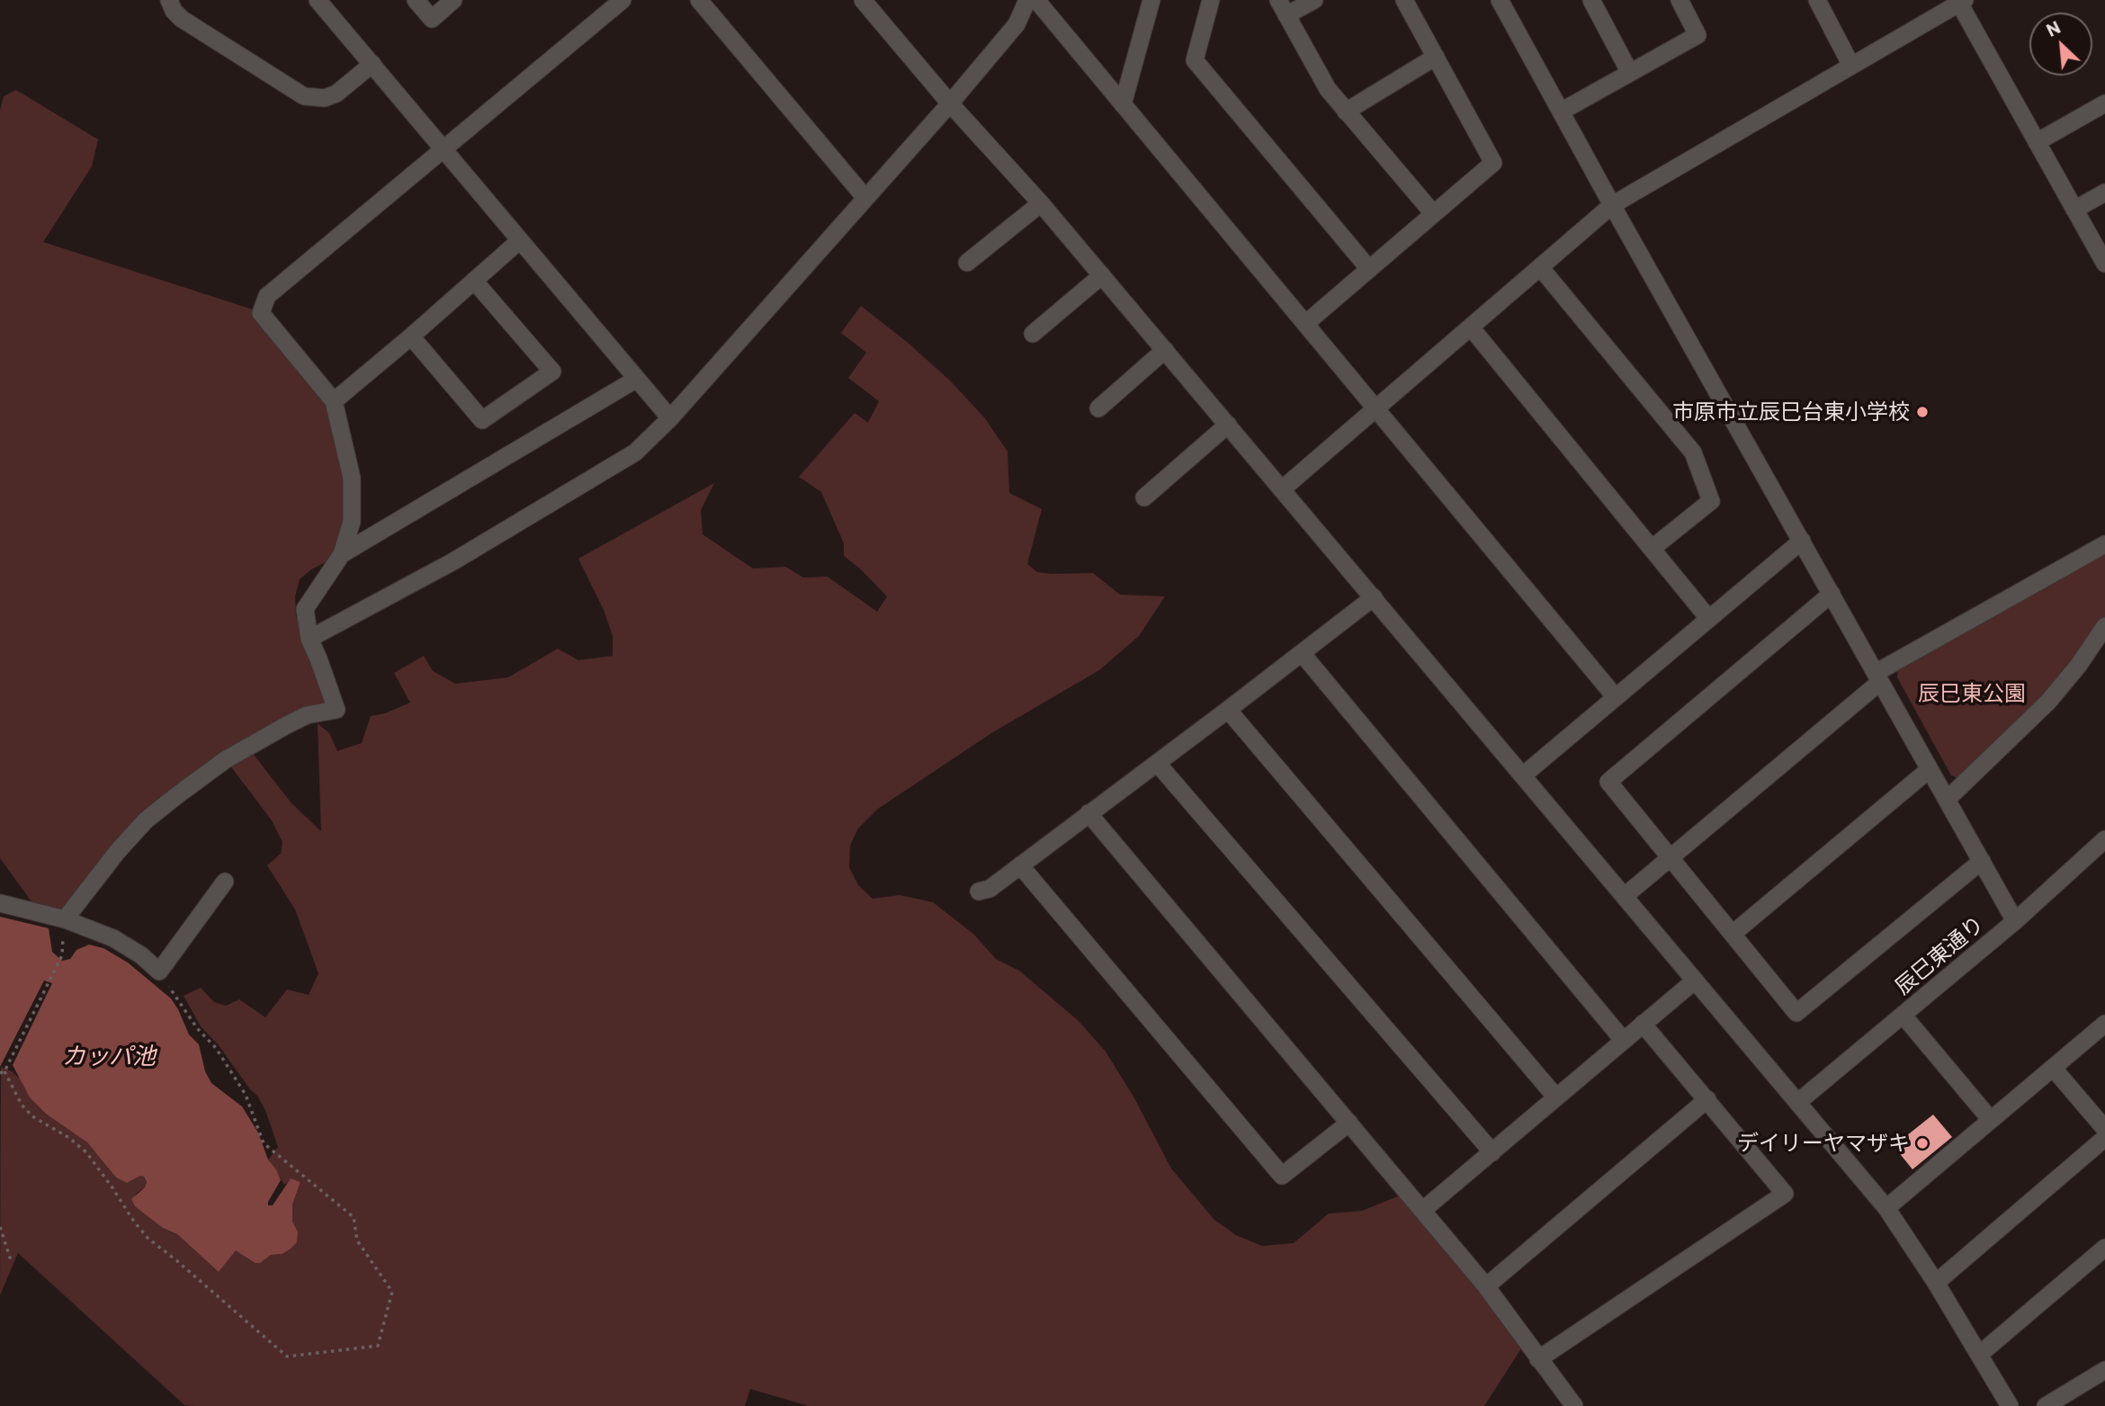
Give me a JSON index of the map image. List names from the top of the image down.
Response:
{
  "streets": {
    "street": ["辰巳東通り"]
  },
  "water": ["カッパ池"],
  "parks": ["辰巳東公園"],
  "places": ["市原市立辰巳台東小学校", "デイリーヤマザキ"],
  "north": "top left"
}
